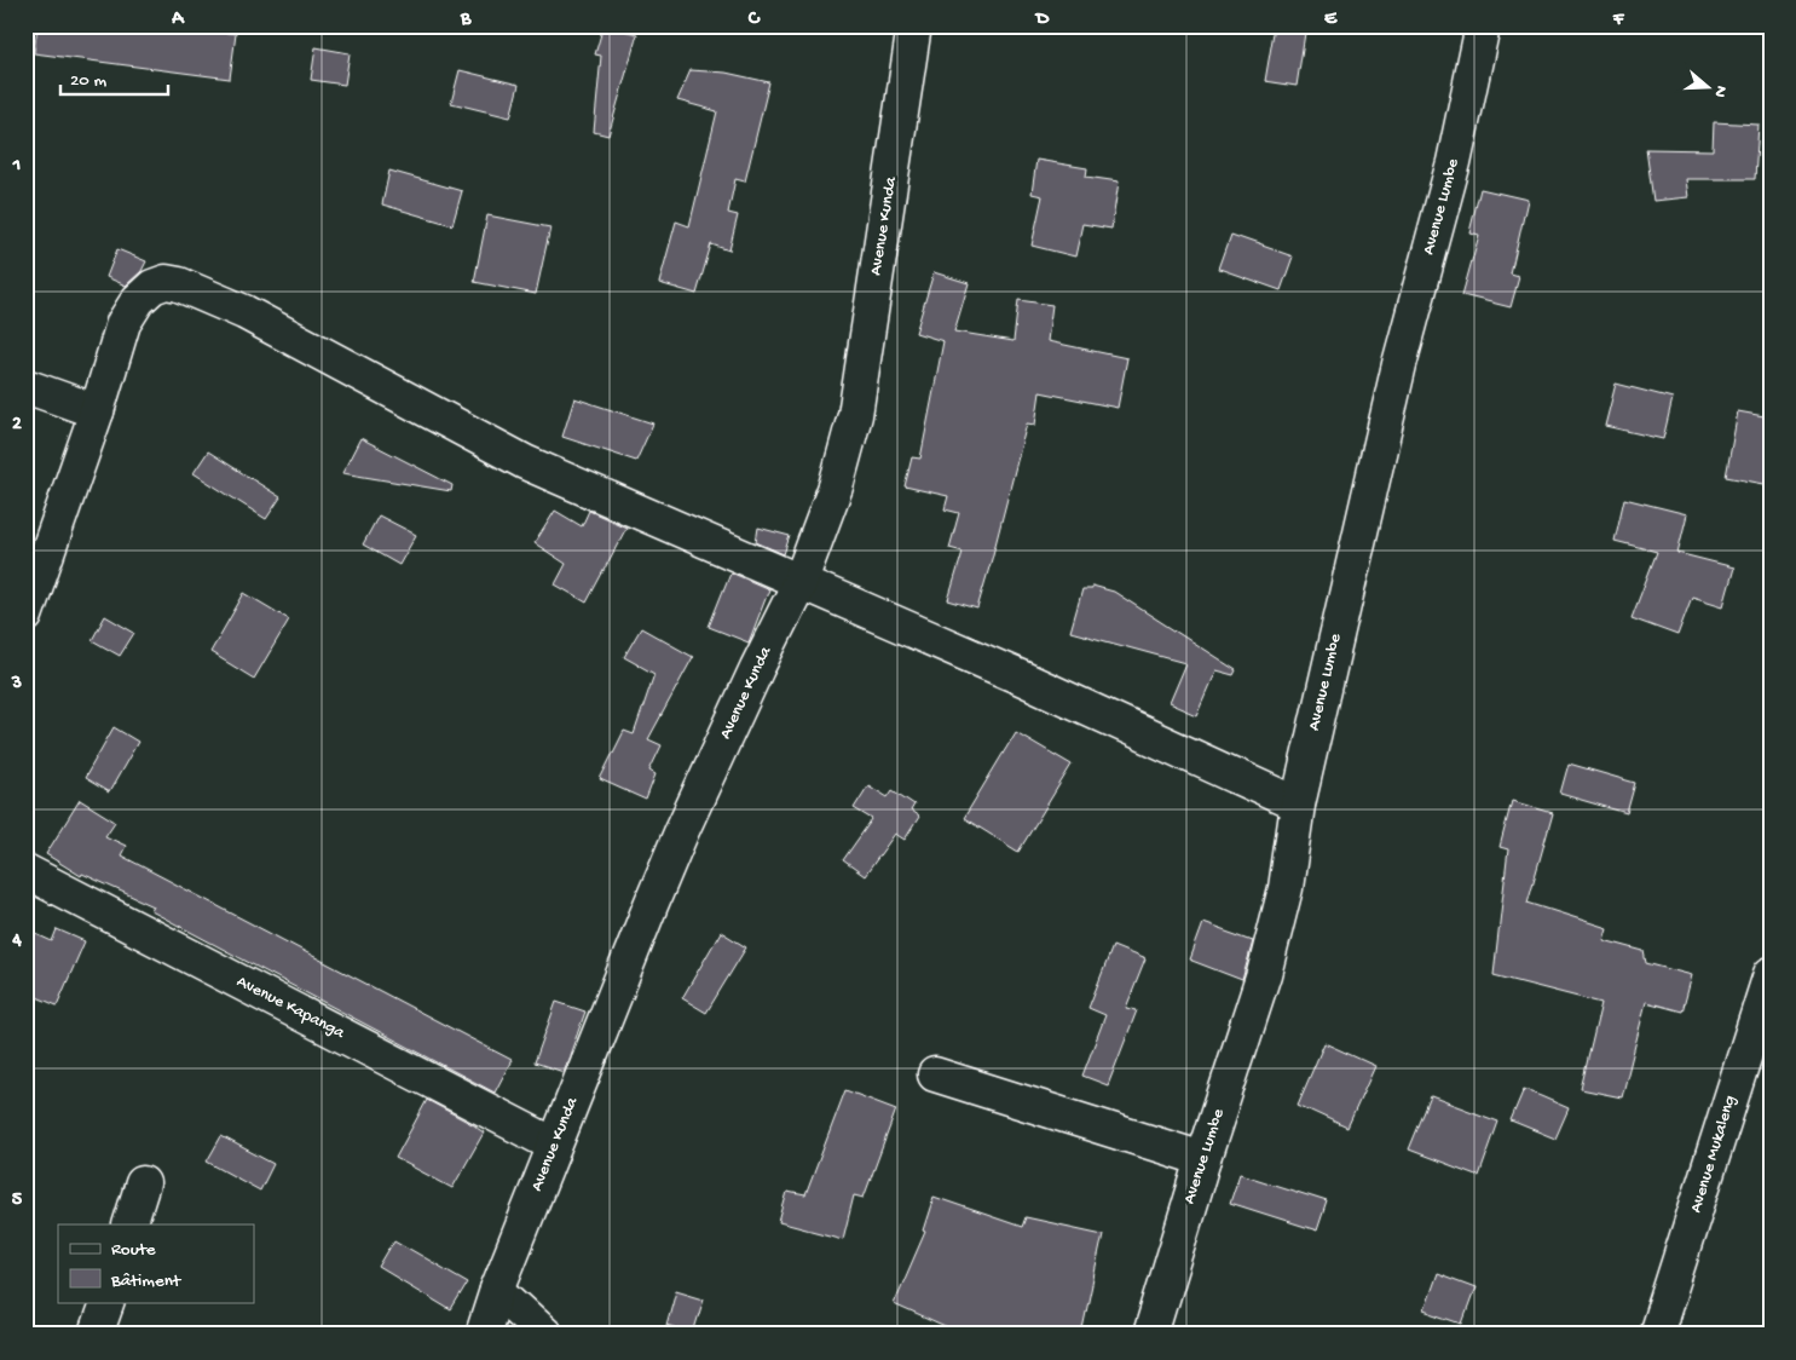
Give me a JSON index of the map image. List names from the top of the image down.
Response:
{
  "streets": {
    "street": [
      "Avenue Lumbe",
      "Avenue Kunda",
      "Avenue Kapanga",
      "Avenue Mukaleng"
    ]
  },
  "crossings": [
    ["Avenue Kunda", "Avenue Kapanga"]
  ],
  "legend": ["Route", "Bâtiment"],
  "scale_bar": "20 m",
  "north": "right",
  "grid": {
    "columns": [
      "A",
      "B",
      "C",
      "D",
      "E",
      "F"
    ],
    "rows": [
      "1",
      "2",
      "3",
      "4",
      "5"
    ]
  }
}
